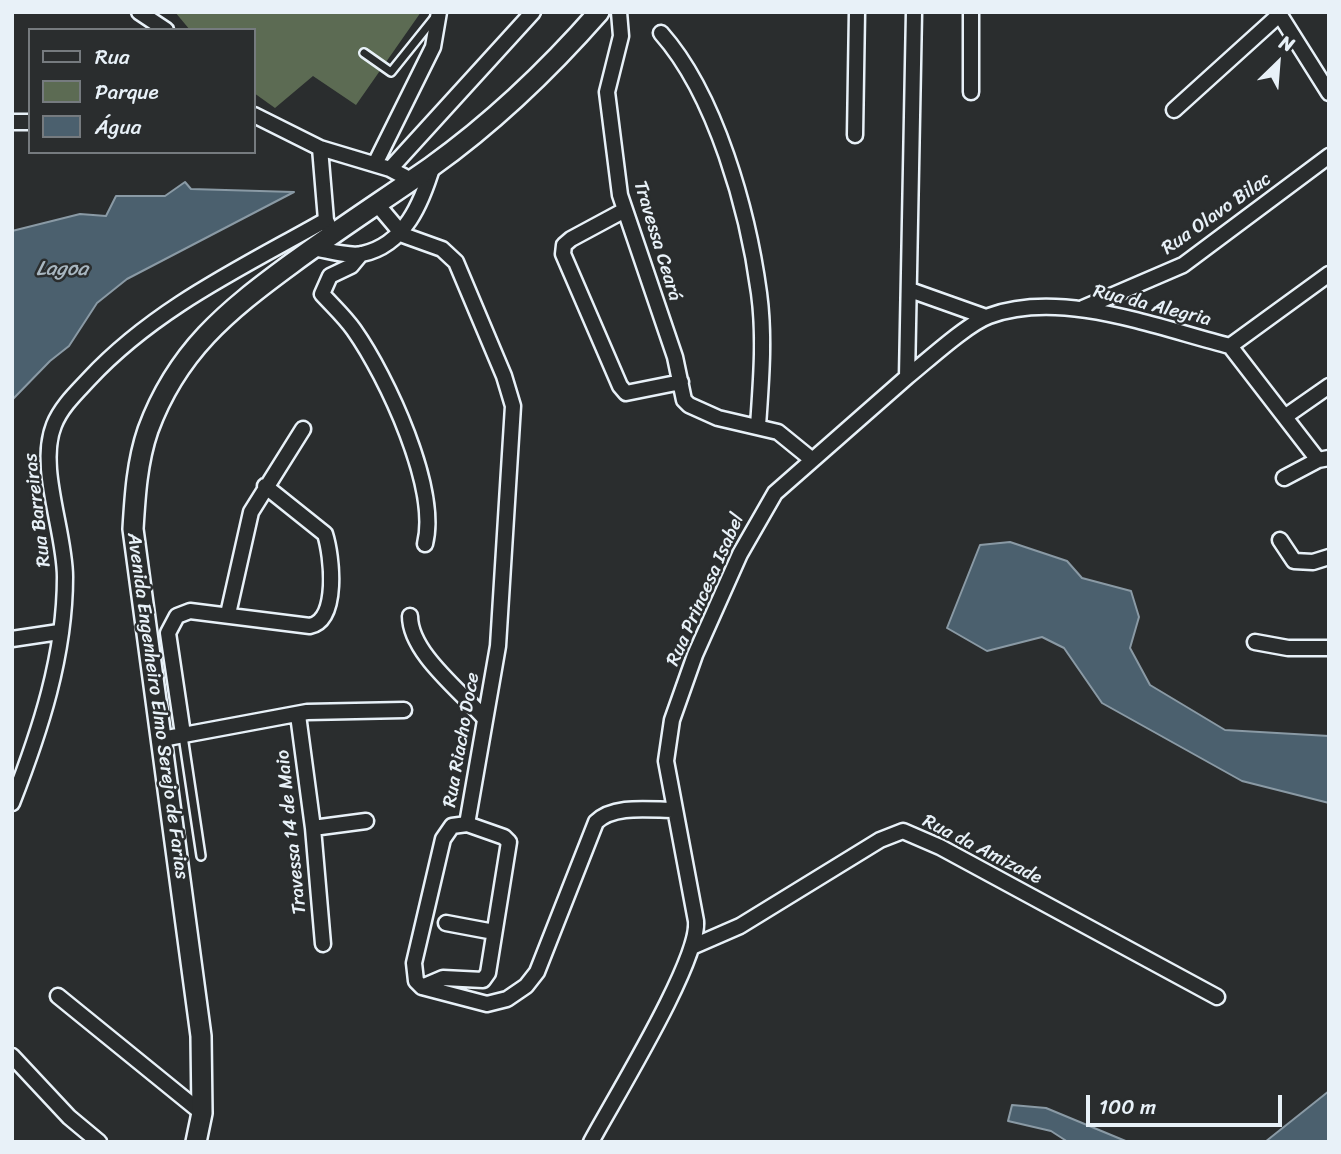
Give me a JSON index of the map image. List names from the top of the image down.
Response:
{
  "streets": {
    "main road": ["Avenida Engenheiro Elmo Serejo de Farias"],
    "street": [
      "Rua Olavo Bilac",
      "Travessa Ceará",
      "Rua da Alegria",
      "Rua Barreiras",
      "Rua Princesa Isabel",
      "Rua Riacho Doce",
      "Travessa 14 de Maio",
      "Rua da Amizade"
    ]
  },
  "crossings": [
    ["Rua Olavo Bilac", "Rua da Alegria"],
    ["Travessa Ceará", "Rua Princesa Isabel"],
    ["Rua da Alegria", "Rua Princesa Isabel"],
    ["Rua Barreiras", "Avenida Engenheiro Elmo Serejo de Farias"],
    ["Rua Princesa Isabel", "Rua da Amizade"],
    ["Avenida Engenheiro Elmo Serejo de Farias", "Rua Riacho Doce"]
  ],
  "water": ["Lagoa"],
  "legend": ["Rua", "Parque", "Água"],
  "scale_bar": "100 m",
  "north": "top right"
}
